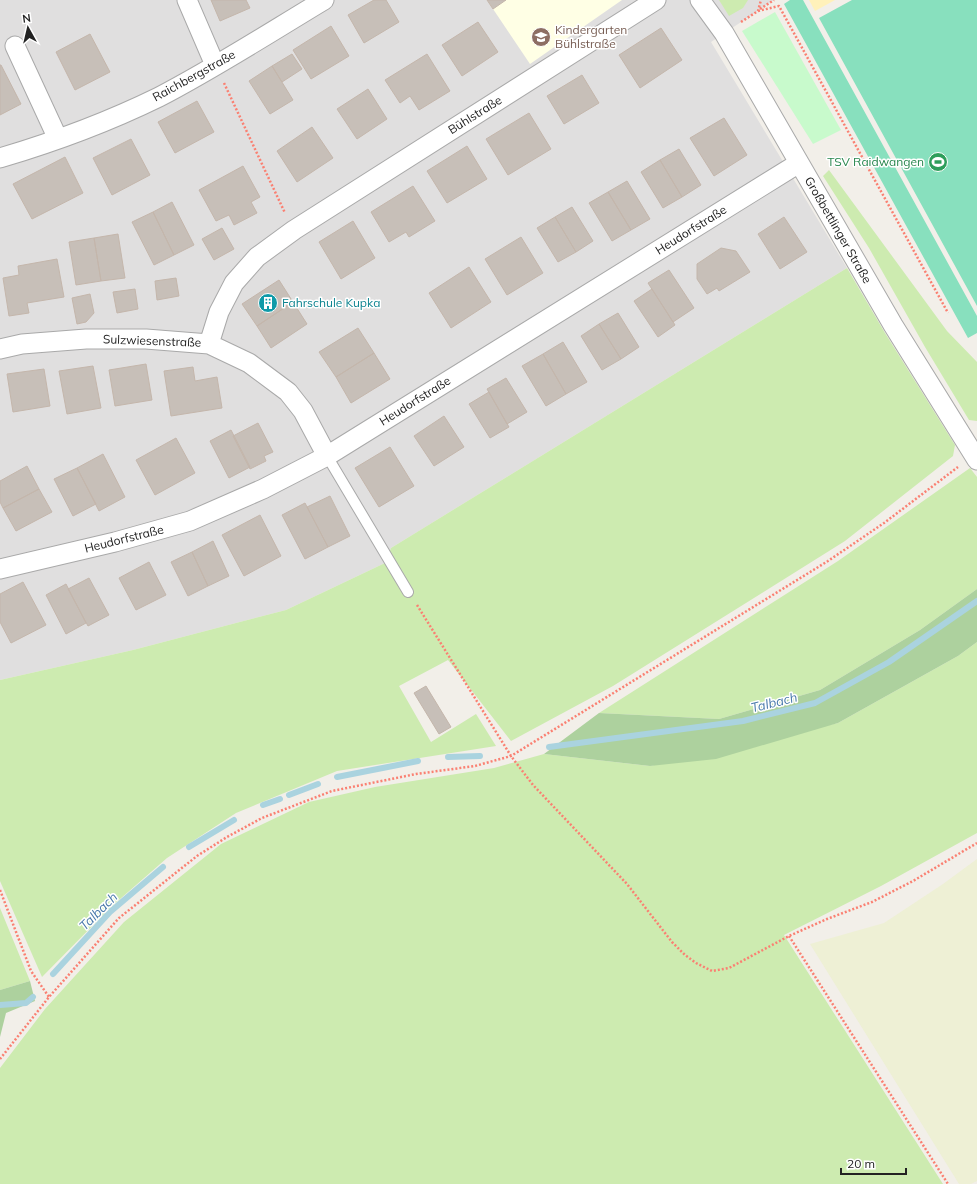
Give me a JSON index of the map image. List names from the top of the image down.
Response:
{
  "streets": {
    "street": [
      "Raichbergstraße",
      "Bühlstraße",
      "Heudorfstraße",
      "Großbettlinger Straße",
      "Sulzwiesenstraße"
    ]
  },
  "crossings": [
    ["Bühlstraße", "Sulzwiesenstraße"],
    ["Heudorfstraße", "Großbettlinger Straße"],
    ["Heudorfstraße", "Sulzwiesenstraße"]
  ],
  "water": ["Talbach"],
  "places": {
    "school or university": ["Kindergarten Bühlstraße"],
    "sports": ["TSV Raidwangen"],
    "building": ["Fahrschule Kupka"]
  },
  "scale_bar": "20 m",
  "north": "top"
}
